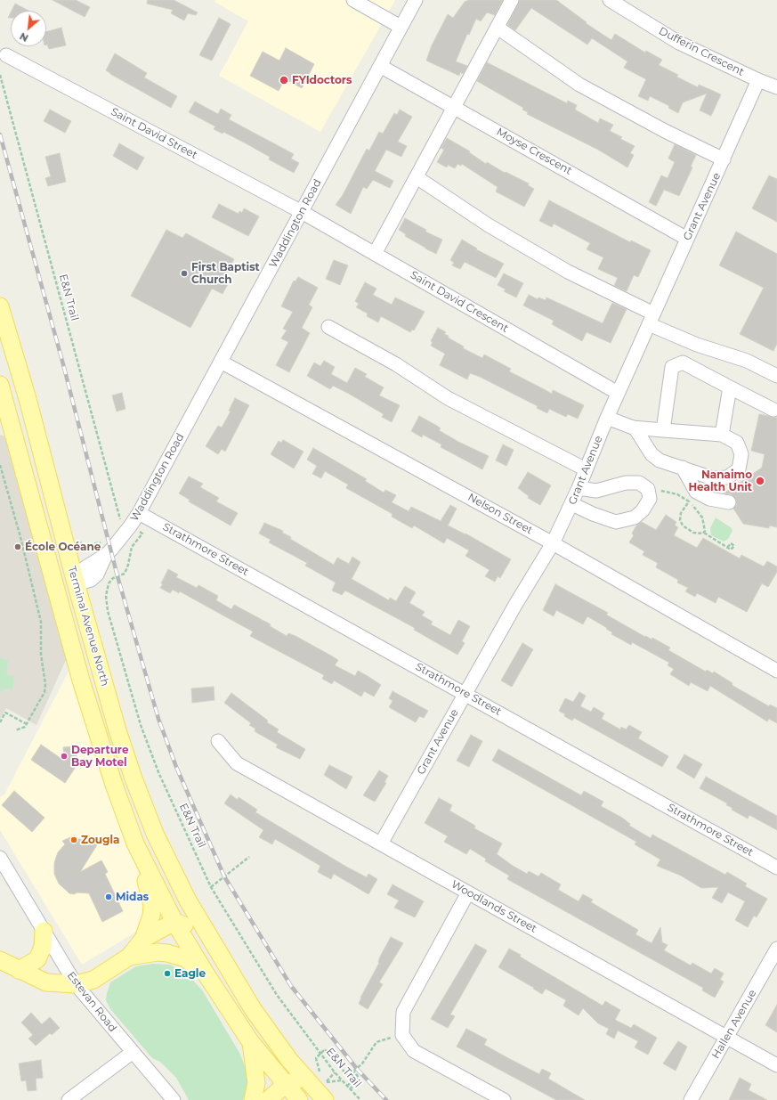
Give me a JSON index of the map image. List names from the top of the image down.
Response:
{
  "streets": {
    "main road": ["Terminal Avenue North"],
    "street": [
      "Dufferin Crescent",
      "Saint David Street",
      "Moyse Crescent",
      "Grant Avenue",
      "Waddington Road",
      "Saint David Crescent",
      "Nelson Street",
      "Strathmore Street",
      "Woodlands Street",
      "Estevan Road",
      "Hallen Avenue"
    ],
    "path": ["E&N Trail"]
  },
  "crossings": [
    ["Dufferin Crescent", "Grant Avenue"],
    ["Saint David Street", "Waddington Road"],
    ["Saint David Street", "Saint David Crescent"],
    ["Moyse Crescent", "Grant Avenue"],
    ["Moyse Crescent", "Waddington Road"],
    ["Grant Avenue", "Saint David Crescent"],
    ["Grant Avenue", "Nelson Street"],
    ["Grant Avenue", "Strathmore Street"],
    ["Grant Avenue", "Woodlands Street"],
    ["Waddington Road", "Saint David Crescent"],
    ["Waddington Road", "Nelson Street"],
    ["Waddington Road", "Strathmore Street"],
    ["Waddington Road", "Terminal Avenue North"],
    ["Woodlands Street", "Hallen Avenue"]
  ],
  "places": [
    "FYIdoctors",
    "First Baptist Church",
    "Nanaimo Health Unit",
    "École Océane",
    "Departure Bay Motel",
    "Zougla",
    "Midas",
    "Eagle"
  ],
  "north": "bottom left"
}
